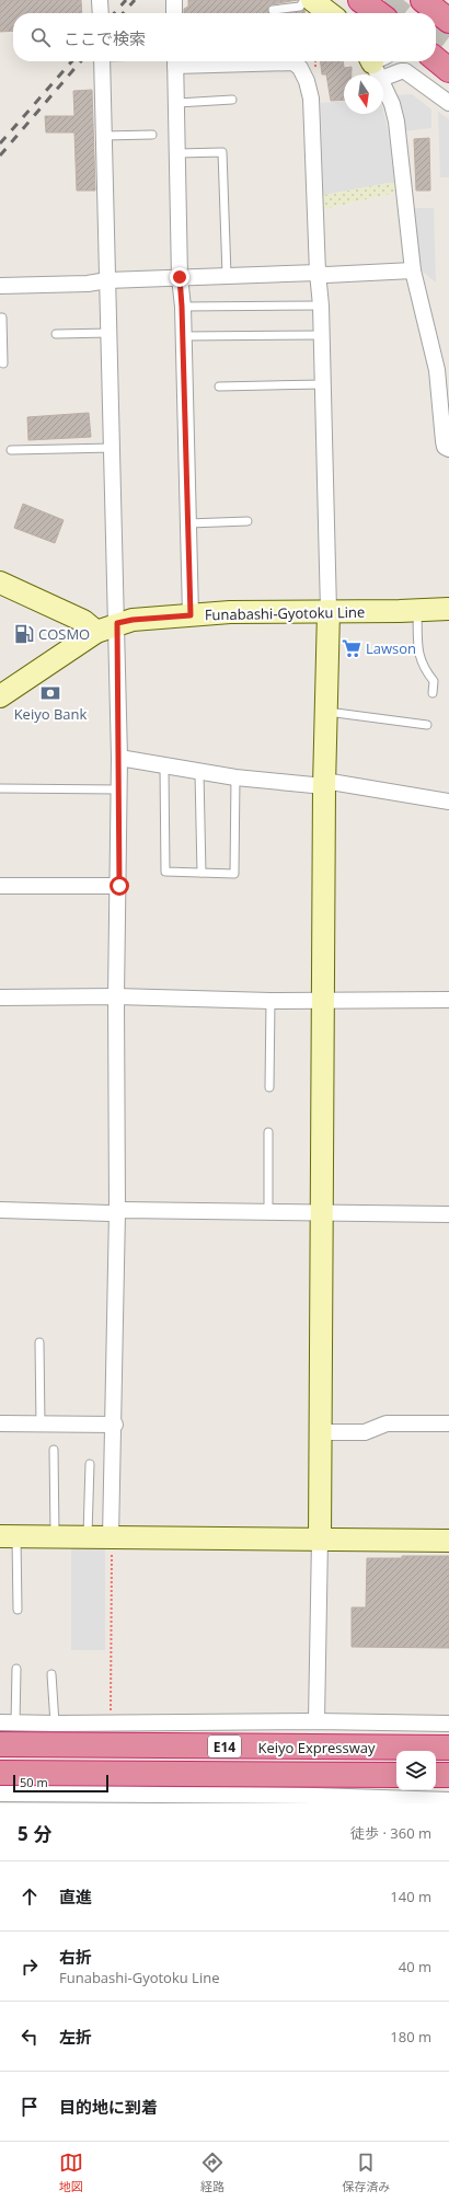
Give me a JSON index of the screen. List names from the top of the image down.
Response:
{
  "streets": {
    "highway": ["E14", "Keiyo Expressway"],
    "street": ["Funabashi-Gyotoku Line"]
  },
  "places": {
    "fuel station": ["COSMO"],
    "supermarket": ["Lawson"],
    "bank": ["Keiyo Bank"]
  },
  "scale_bar": "50 m",
  "north": "bottom",
  "page": {
    "search": "ここで検索",
    "scale": "50 m",
    "heading": ["5 分", "徒歩 · 360 m"],
    "list": [
      ["直進", "140 m"],
      ["右折", "Funabashi-Gyotoku Line", "40 m"],
      ["左折", "180 m"],
      "目的地に到着"
    ],
    "nav": ["地図", "経路", "保存済み"]
  }
}
